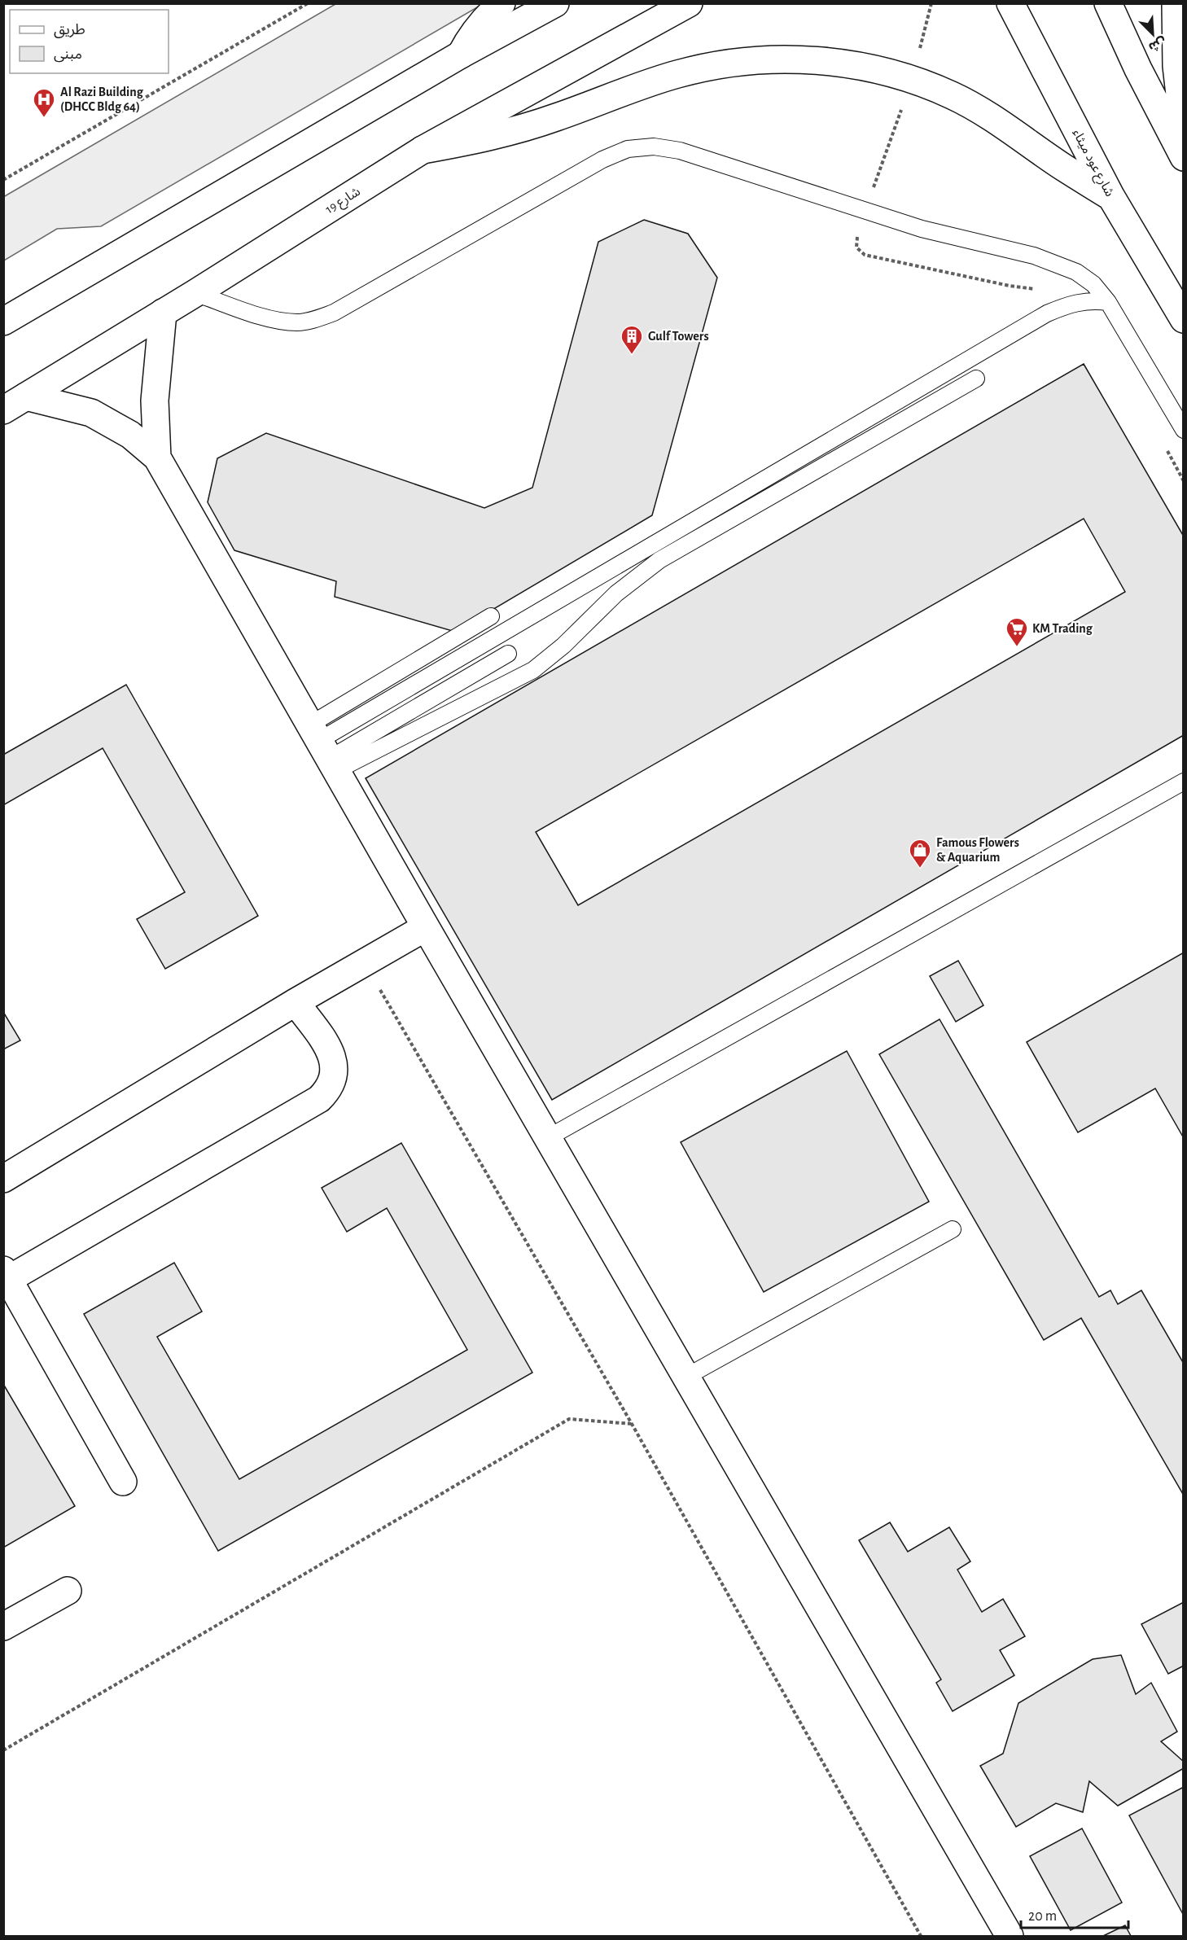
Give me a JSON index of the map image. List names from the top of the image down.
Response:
{
  "streets": {
    "street": ["شارع عود ميثاء", "شارع 19"]
  },
  "places": {
    "hospital": ["Al Razi Building (DHCC Bldg 64)"],
    "building": ["Gulf Towers"],
    "supermarket": ["KM Trading"],
    "shop": ["Famous Flowers & Aquarium"]
  },
  "legend": ["طريق", "مبنى"],
  "scale_bar": "20 m",
  "north": "bottom right"
}
